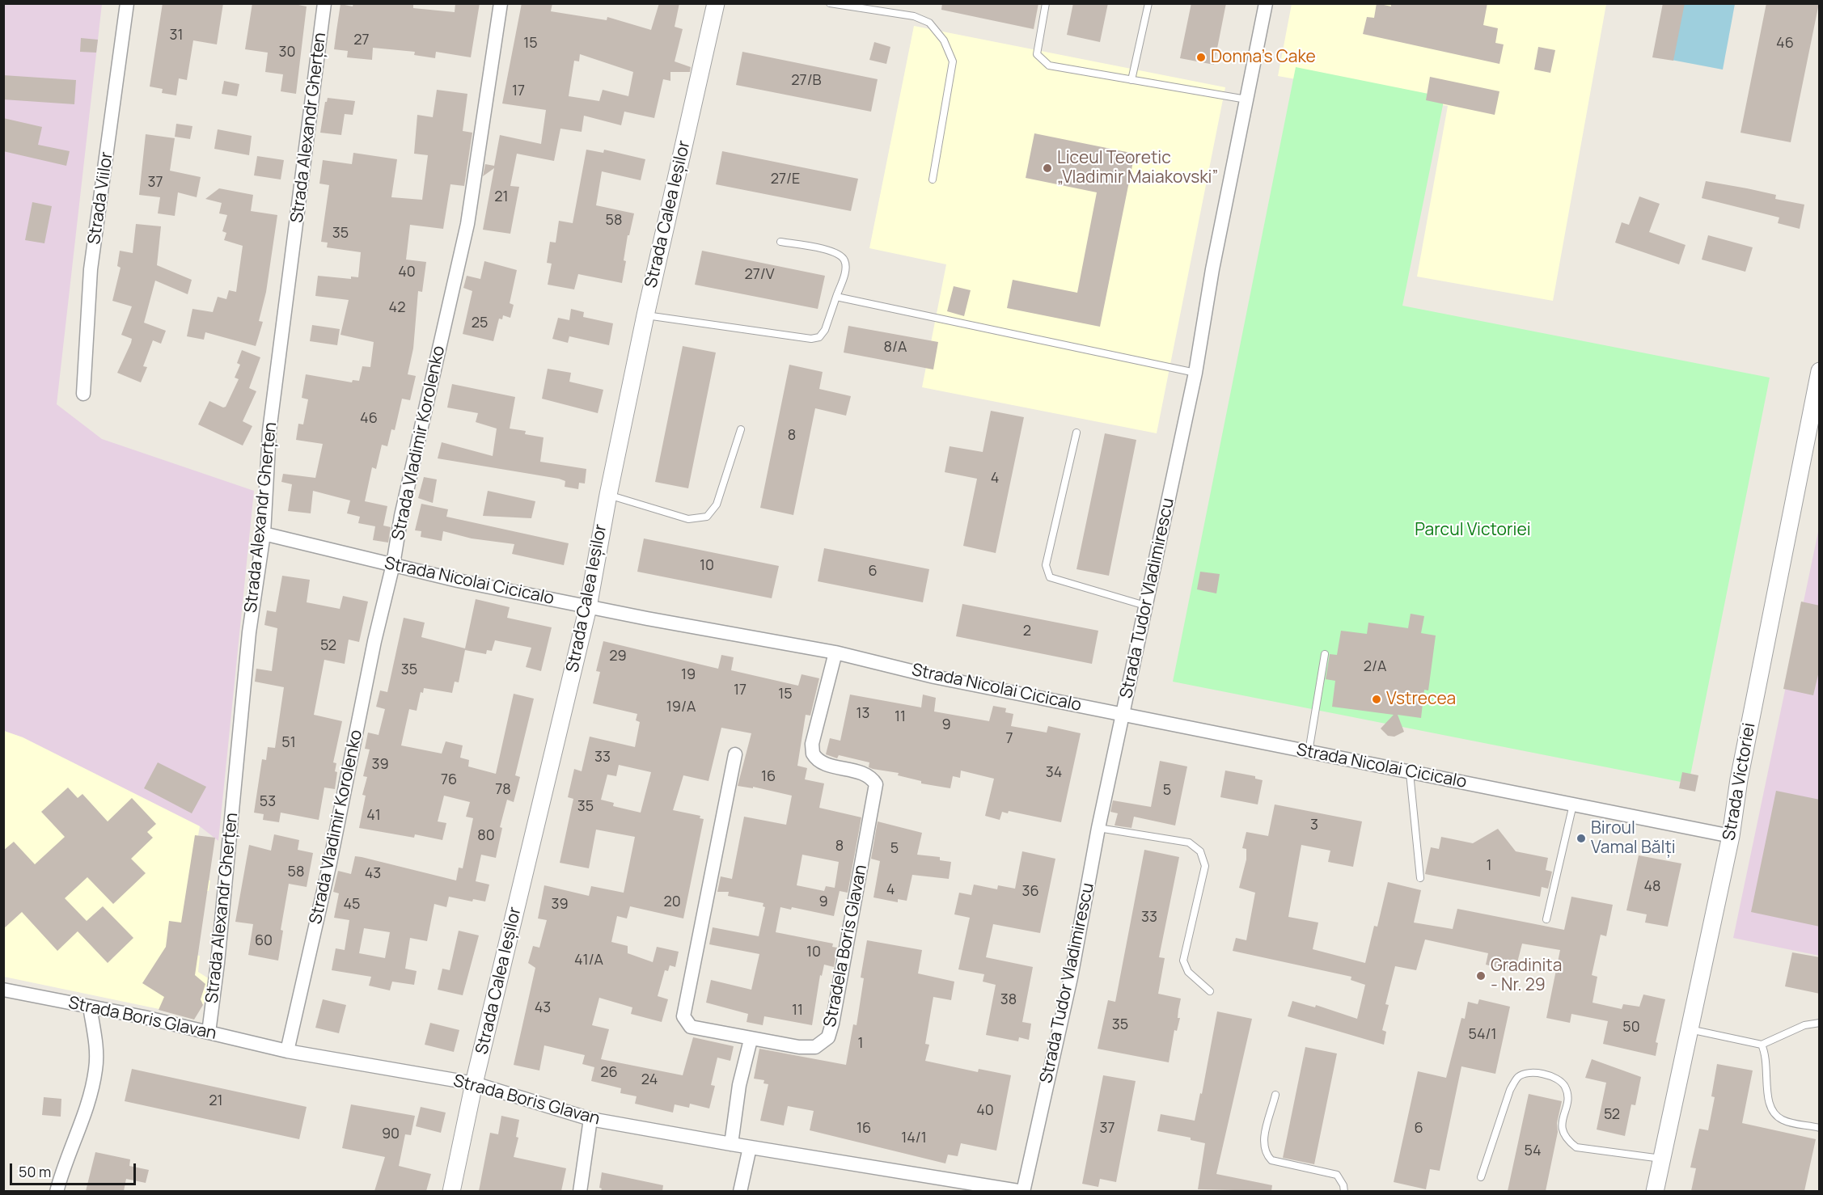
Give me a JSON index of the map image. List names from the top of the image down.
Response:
{
  "streets": {
    "street": [
      "Strada Alexandr Gherțen",
      "Strada Viilor",
      "Strada Calea Ieșilor",
      "Strada Vladimir Korolenko",
      "Strada Nicolai Cicicalo",
      "Strada Tudor Vladimirescu",
      "Strada Victoriei",
      "Stradela Boris Glavan",
      "Strada Boris Glavan"
    ]
  },
  "crossings": [
    ["Strada Alexandr Gherțen", "Strada Nicolai Cicicalo"],
    ["Strada Alexandr Gherțen", "Strada Boris Glavan"],
    ["Strada Calea Ieșilor", "Strada Nicolai Cicicalo"],
    ["Strada Calea Ieșilor", "Strada Boris Glavan"],
    ["Strada Vladimir Korolenko", "Strada Nicolai Cicicalo"],
    ["Strada Vladimir Korolenko", "Strada Boris Glavan"],
    ["Strada Nicolai Cicicalo", "Strada Tudor Vladimirescu"],
    ["Strada Nicolai Cicicalo", "Strada Victoriei"],
    ["Strada Nicolai Cicicalo", "Stradela Boris Glavan"],
    ["Strada Tudor Vladimirescu", "Strada Boris Glavan"]
  ],
  "parks": ["Parcul Victoriei"],
  "places": [
    "Donna’s Cake",
    "Liceul Teoretic „Vladimir Maiakovski”",
    "Vstrecea",
    "Biroul Vamal Bălți",
    "Gradinita - Nr. 29"
  ],
  "house_numbers": [
    "31",
    "27",
    "15",
    "46",
    "30",
    "27/B",
    "17",
    "27/E",
    "37",
    "21",
    "58",
    "35",
    "40",
    "27/V",
    "42",
    "25",
    "8/A",
    "46",
    "8",
    "4",
    "10",
    "6",
    "2",
    "52",
    "29",
    "2/A",
    "35",
    "19",
    "17",
    "15",
    "19/A",
    "13",
    "11",
    "9",
    "7",
    "51",
    "33",
    "39",
    "34",
    "16",
    "76",
    "78",
    "5",
    "53",
    "35",
    "41",
    "3",
    "80",
    "8",
    "5",
    "1",
    "58",
    "43",
    "48",
    "4",
    "36",
    "20",
    "9",
    "45",
    "39",
    "33",
    "60",
    "10",
    "41/A",
    "38",
    "43",
    "11",
    "35",
    "50",
    "54/1",
    "1",
    "26",
    "24",
    "21",
    "40",
    "52",
    "16",
    "37",
    "6",
    "90",
    "14/1",
    "54"
  ],
  "scale_bar": "50 m"
}
